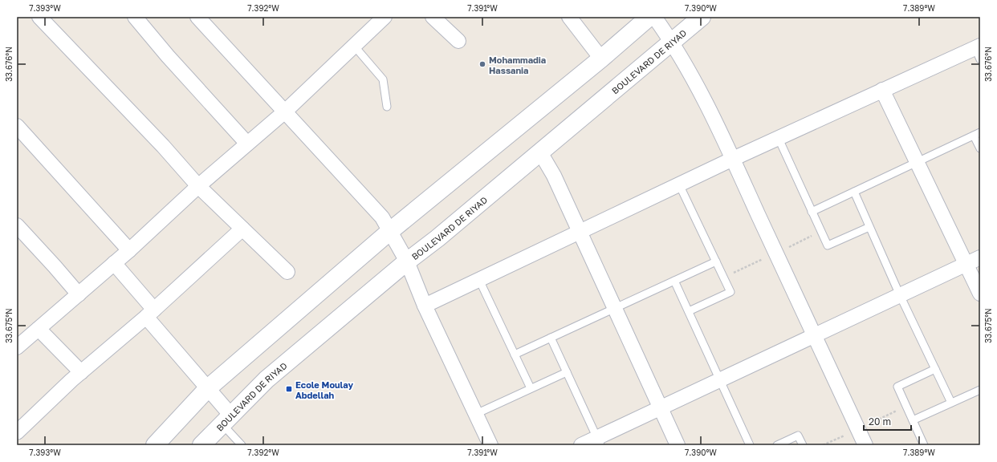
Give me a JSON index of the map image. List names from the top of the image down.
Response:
{
  "streets": {
    "main road": ["BOULEVARD DE RIYAD"]
  },
  "places": {
    "other": ["Mohammadia Hassania"],
    "transit": ["Ecole Moulay Abdellah"]
  },
  "scale_bar": "20 m",
  "coordinates": [
    "7.393°W",
    "7.392°W",
    "7.391°W",
    "7.390°W",
    "7.389°W",
    "33.676°N",
    "33.675°N"
  ]
}
